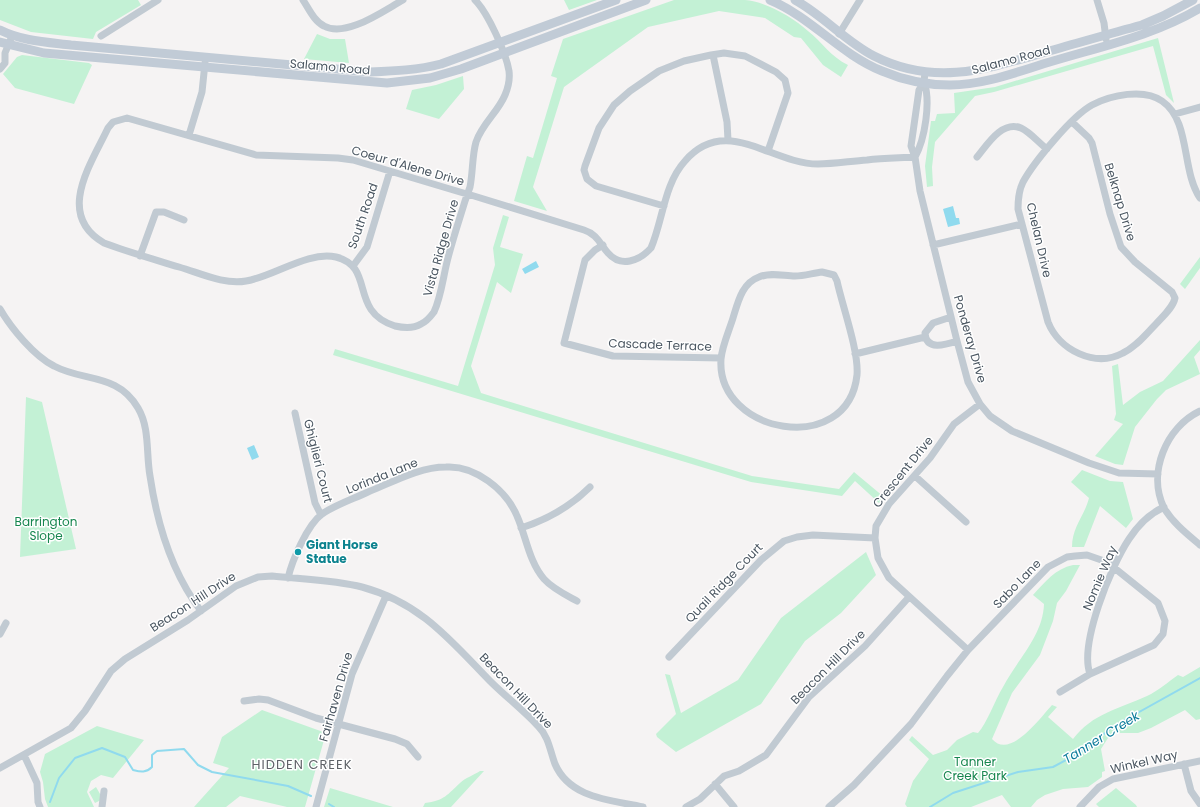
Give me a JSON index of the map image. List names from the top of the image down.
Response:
{
  "streets": {
    "main road": ["Salamo Road"],
    "street": [
      "Coeur d'Alene Drive",
      "Belknap Drive",
      "South Road",
      "Chelan Drive",
      "Vista Ridge Drive",
      "Ponderay Drive",
      "Cascade Terrace",
      "Ghiglieri Court",
      "Crescent Drive",
      "Lorinda Lane",
      "Nomie Way",
      "Quail Ridge Court",
      "Sabo Lane",
      "Beacon Hill Drive",
      "Fairhaven Drive",
      "Winkel Way"
    ]
  },
  "crossings": [
    ["Salamo Road", "Vista Ridge Drive"],
    ["Salamo Road", "Ponderay Drive"],
    ["Coeur d'Alene Drive", "South Road"],
    ["Coeur d'Alene Drive", "Vista Ridge Drive"],
    ["Coeur d'Alene Drive", "Ponderay Drive"],
    ["Coeur d'Alene Drive", "Cascade Terrace"],
    ["Belknap Drive", "Chelan Drive"],
    ["South Road", "Vista Ridge Drive"],
    ["Ponderay Drive", "Crescent Drive"],
    ["Ghiglieri Court", "Lorinda Lane"],
    ["Crescent Drive", "Quail Ridge Court"],
    ["Crescent Drive", "Sabo Lane"],
    ["Crescent Drive", "Beacon Hill Drive"],
    ["Nomie Way", "Sabo Lane"],
    ["Beacon Hill Drive", "Fairhaven Drive"]
  ],
  "districts": ["HIDDEN CREEK"],
  "water": ["Tanner Creek"],
  "parks": ["Barrington Slope", "Tanner Creek Park"],
  "places": ["Giant Horse Statue"]
}
